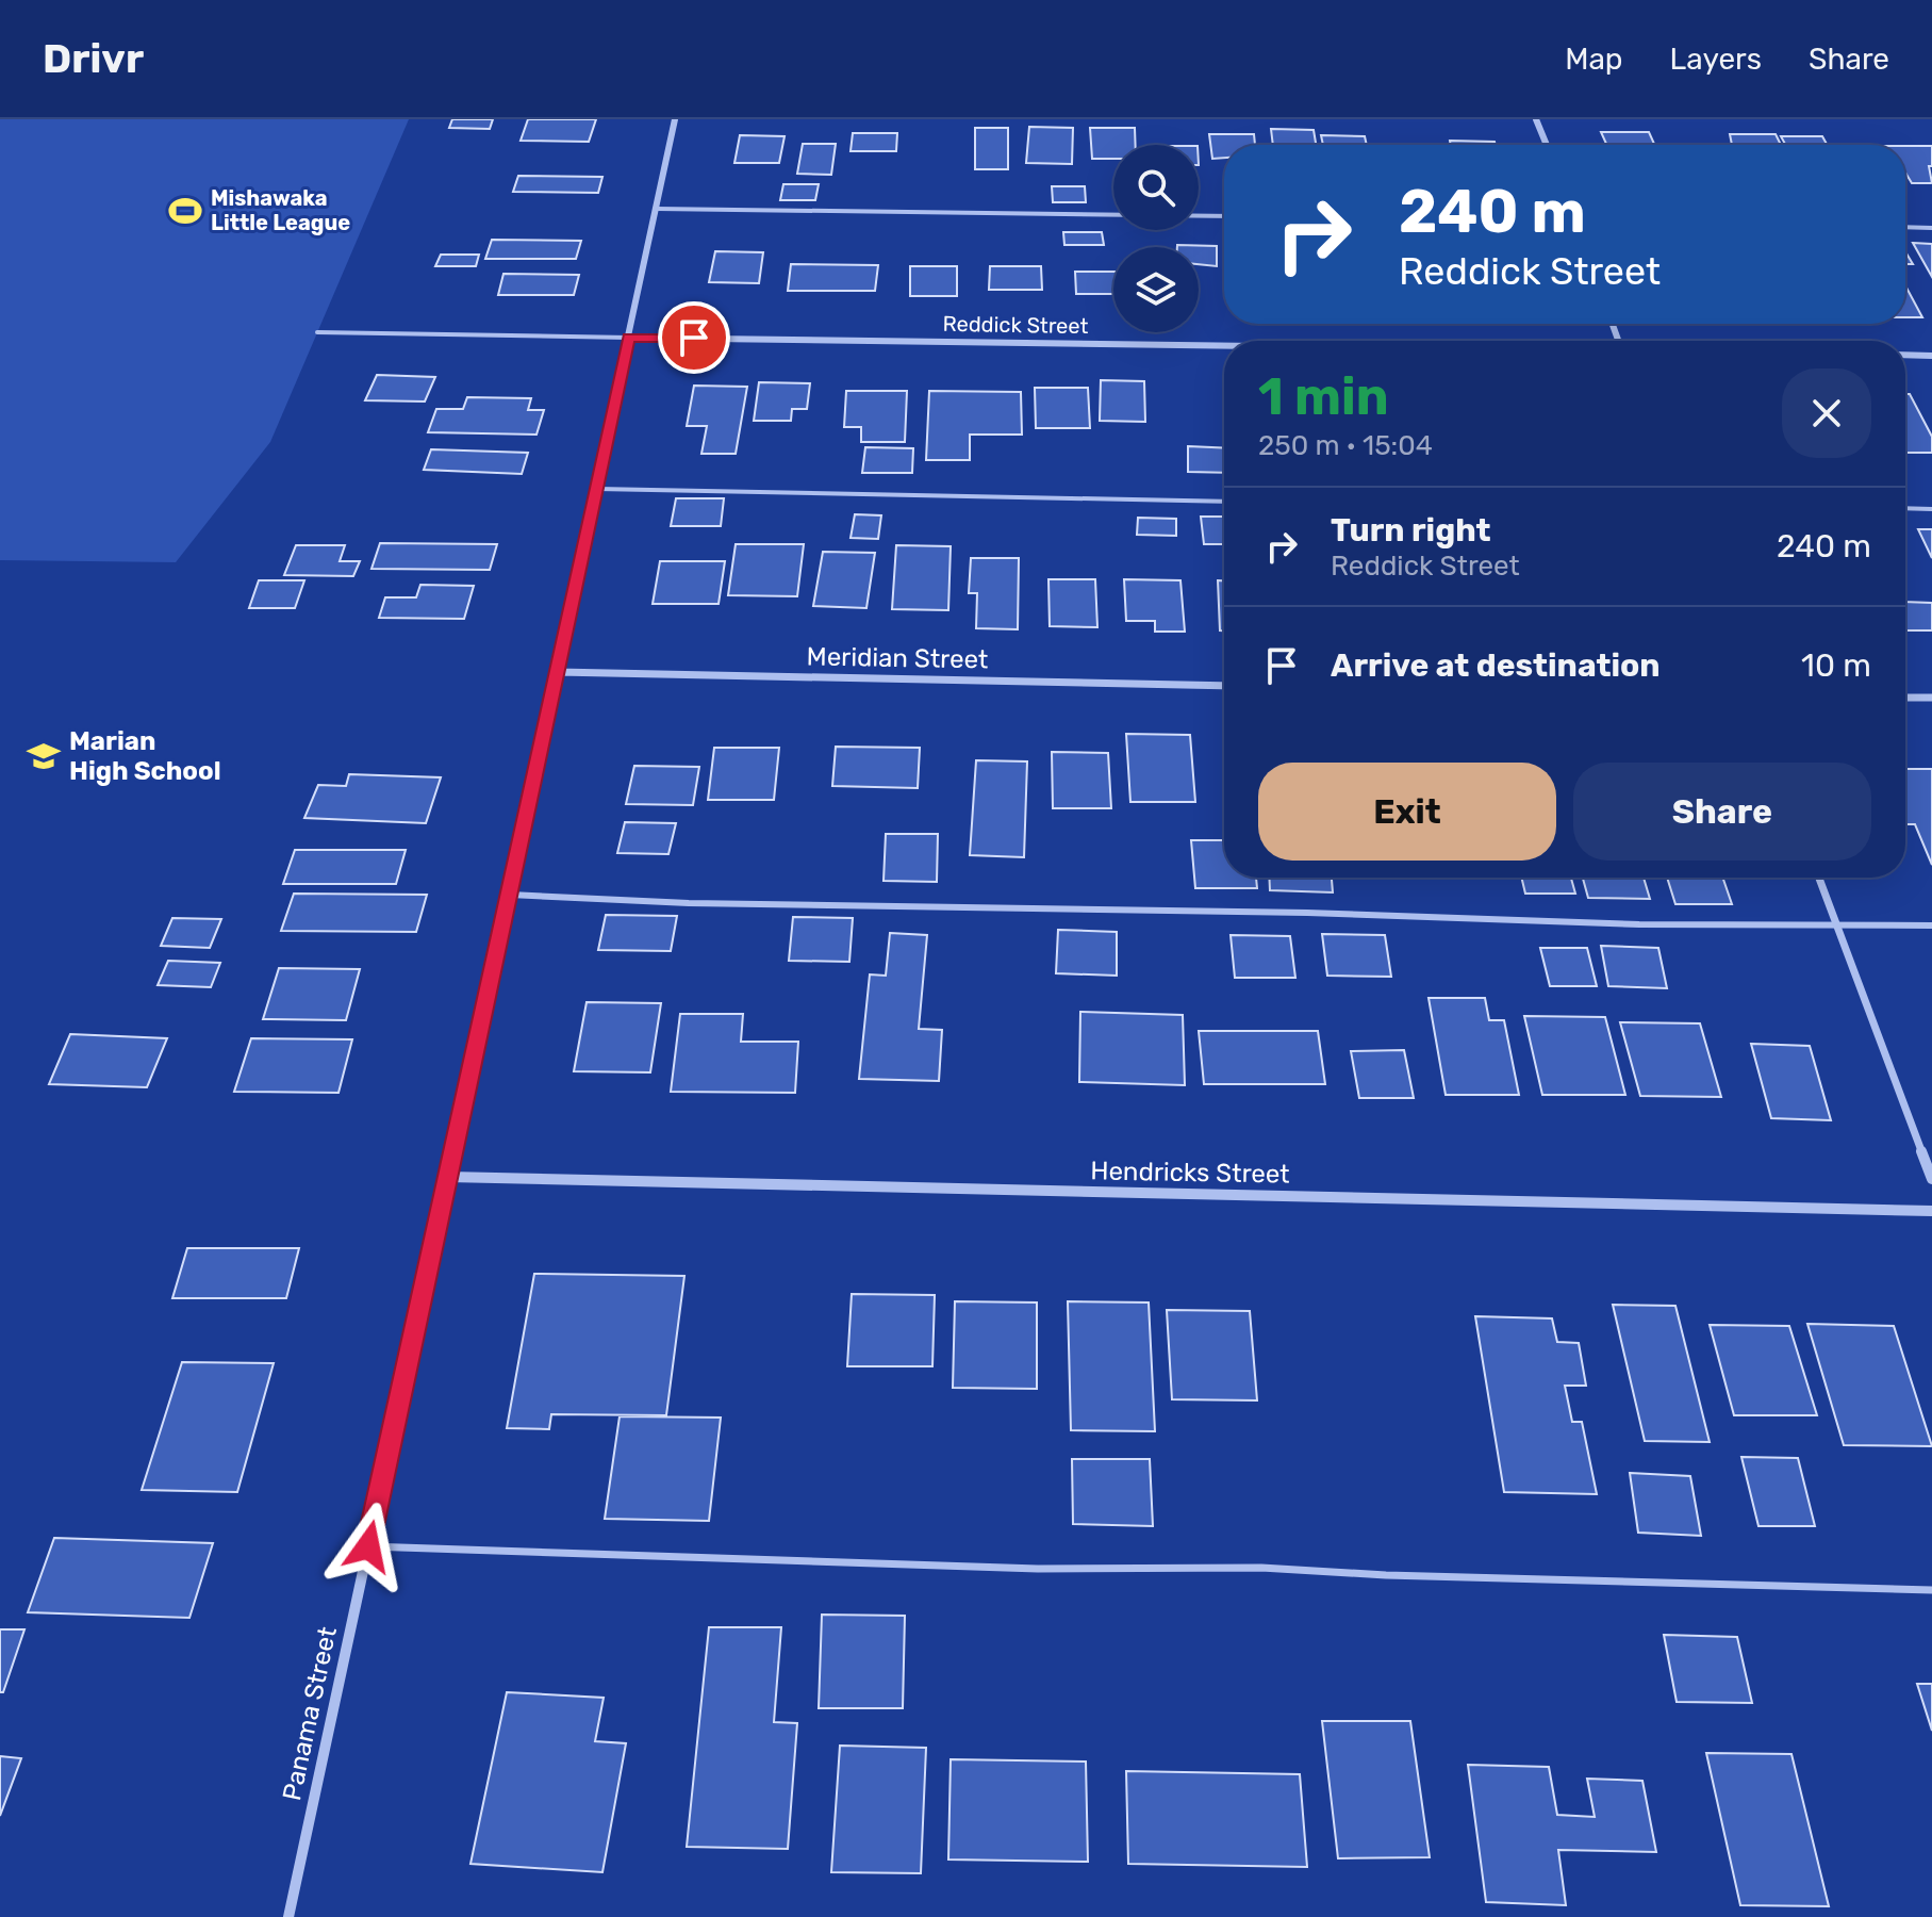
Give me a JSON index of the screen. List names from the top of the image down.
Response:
{
  "streets": {
    "street": [
      "Reddick Street",
      "Meridian Street",
      "Hendricks Street",
      "Panama Street"
    ]
  },
  "crossings": [
    ["Reddick Street", "Panama Street"],
    ["Meridian Street", "Panama Street"],
    ["Hendricks Street", "Panama Street"]
  ],
  "places": {
    "sports": ["Mishawaka Little League"],
    "school or university": ["Marian High School"]
  },
  "page": {
    "header": "Drivr",
    "nav": ["Map", "Layers", "Share"],
    "turn": ["240 m", "Reddick Street"],
    "heading": ["1 min", "250 m · 15:04"],
    "list": [
      {
        "name": "Turn right",
        "note": "Reddick Street",
        "value": "240 m"
      },
      {
        "name": "Arrive at destination",
        "value": "10 m"
      }
    ],
    "buttons": ["Exit", "Share"]
  }
}
